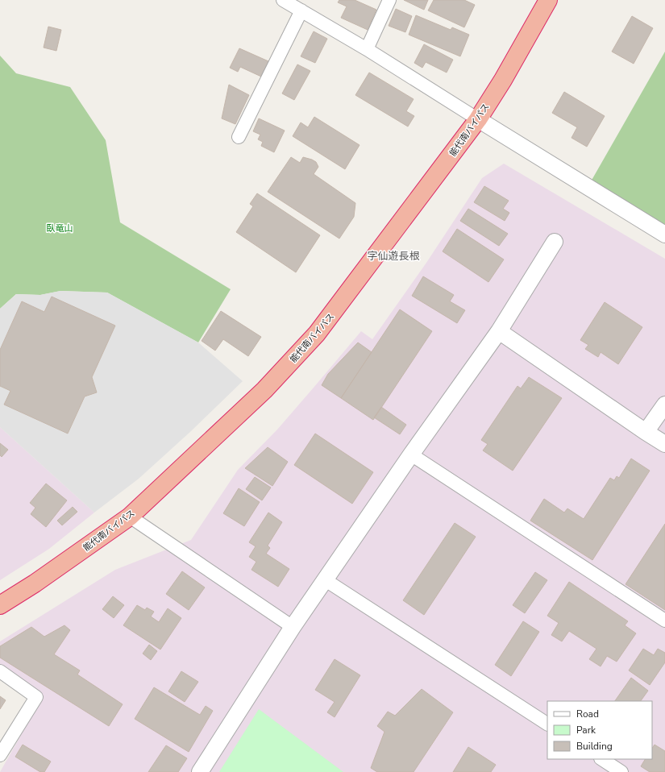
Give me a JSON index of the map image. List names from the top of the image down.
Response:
{
  "streets": {
    "highway": ["能代南バイパス"]
  },
  "districts": ["字仙遊長根"],
  "parks": ["臥竜山"],
  "legend": ["Road", "Park", "Building"]
}
